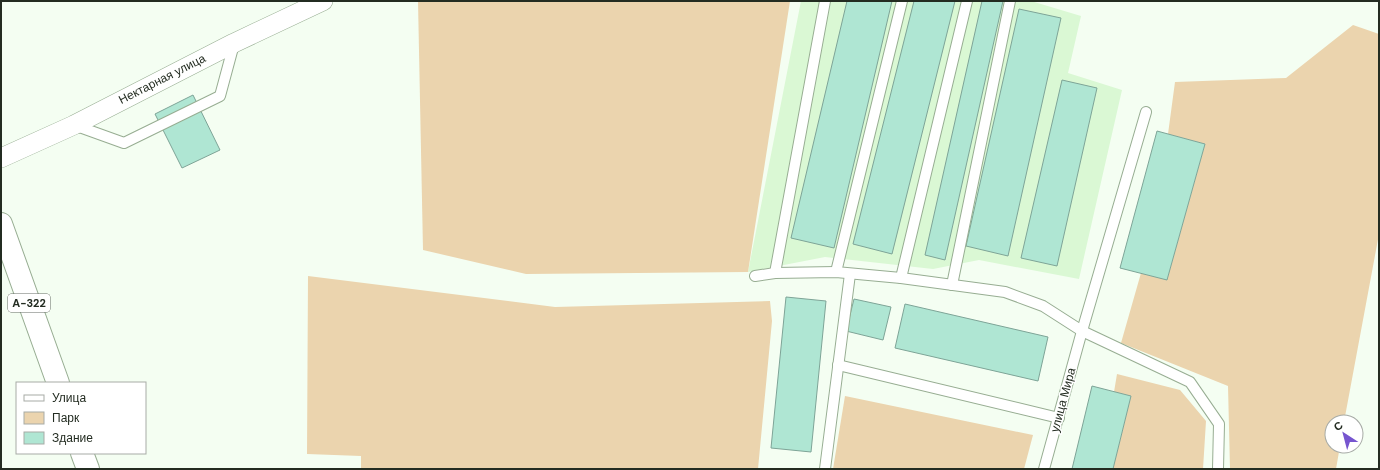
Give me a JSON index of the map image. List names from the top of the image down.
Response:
{
  "streets": {
    "highway": ["А-322"],
    "street": ["Нектарная улица"],
    "lane": ["улица Мира"]
  },
  "legend": ["Улица", "Парк", "Здание"],
  "north": "top left"
}
